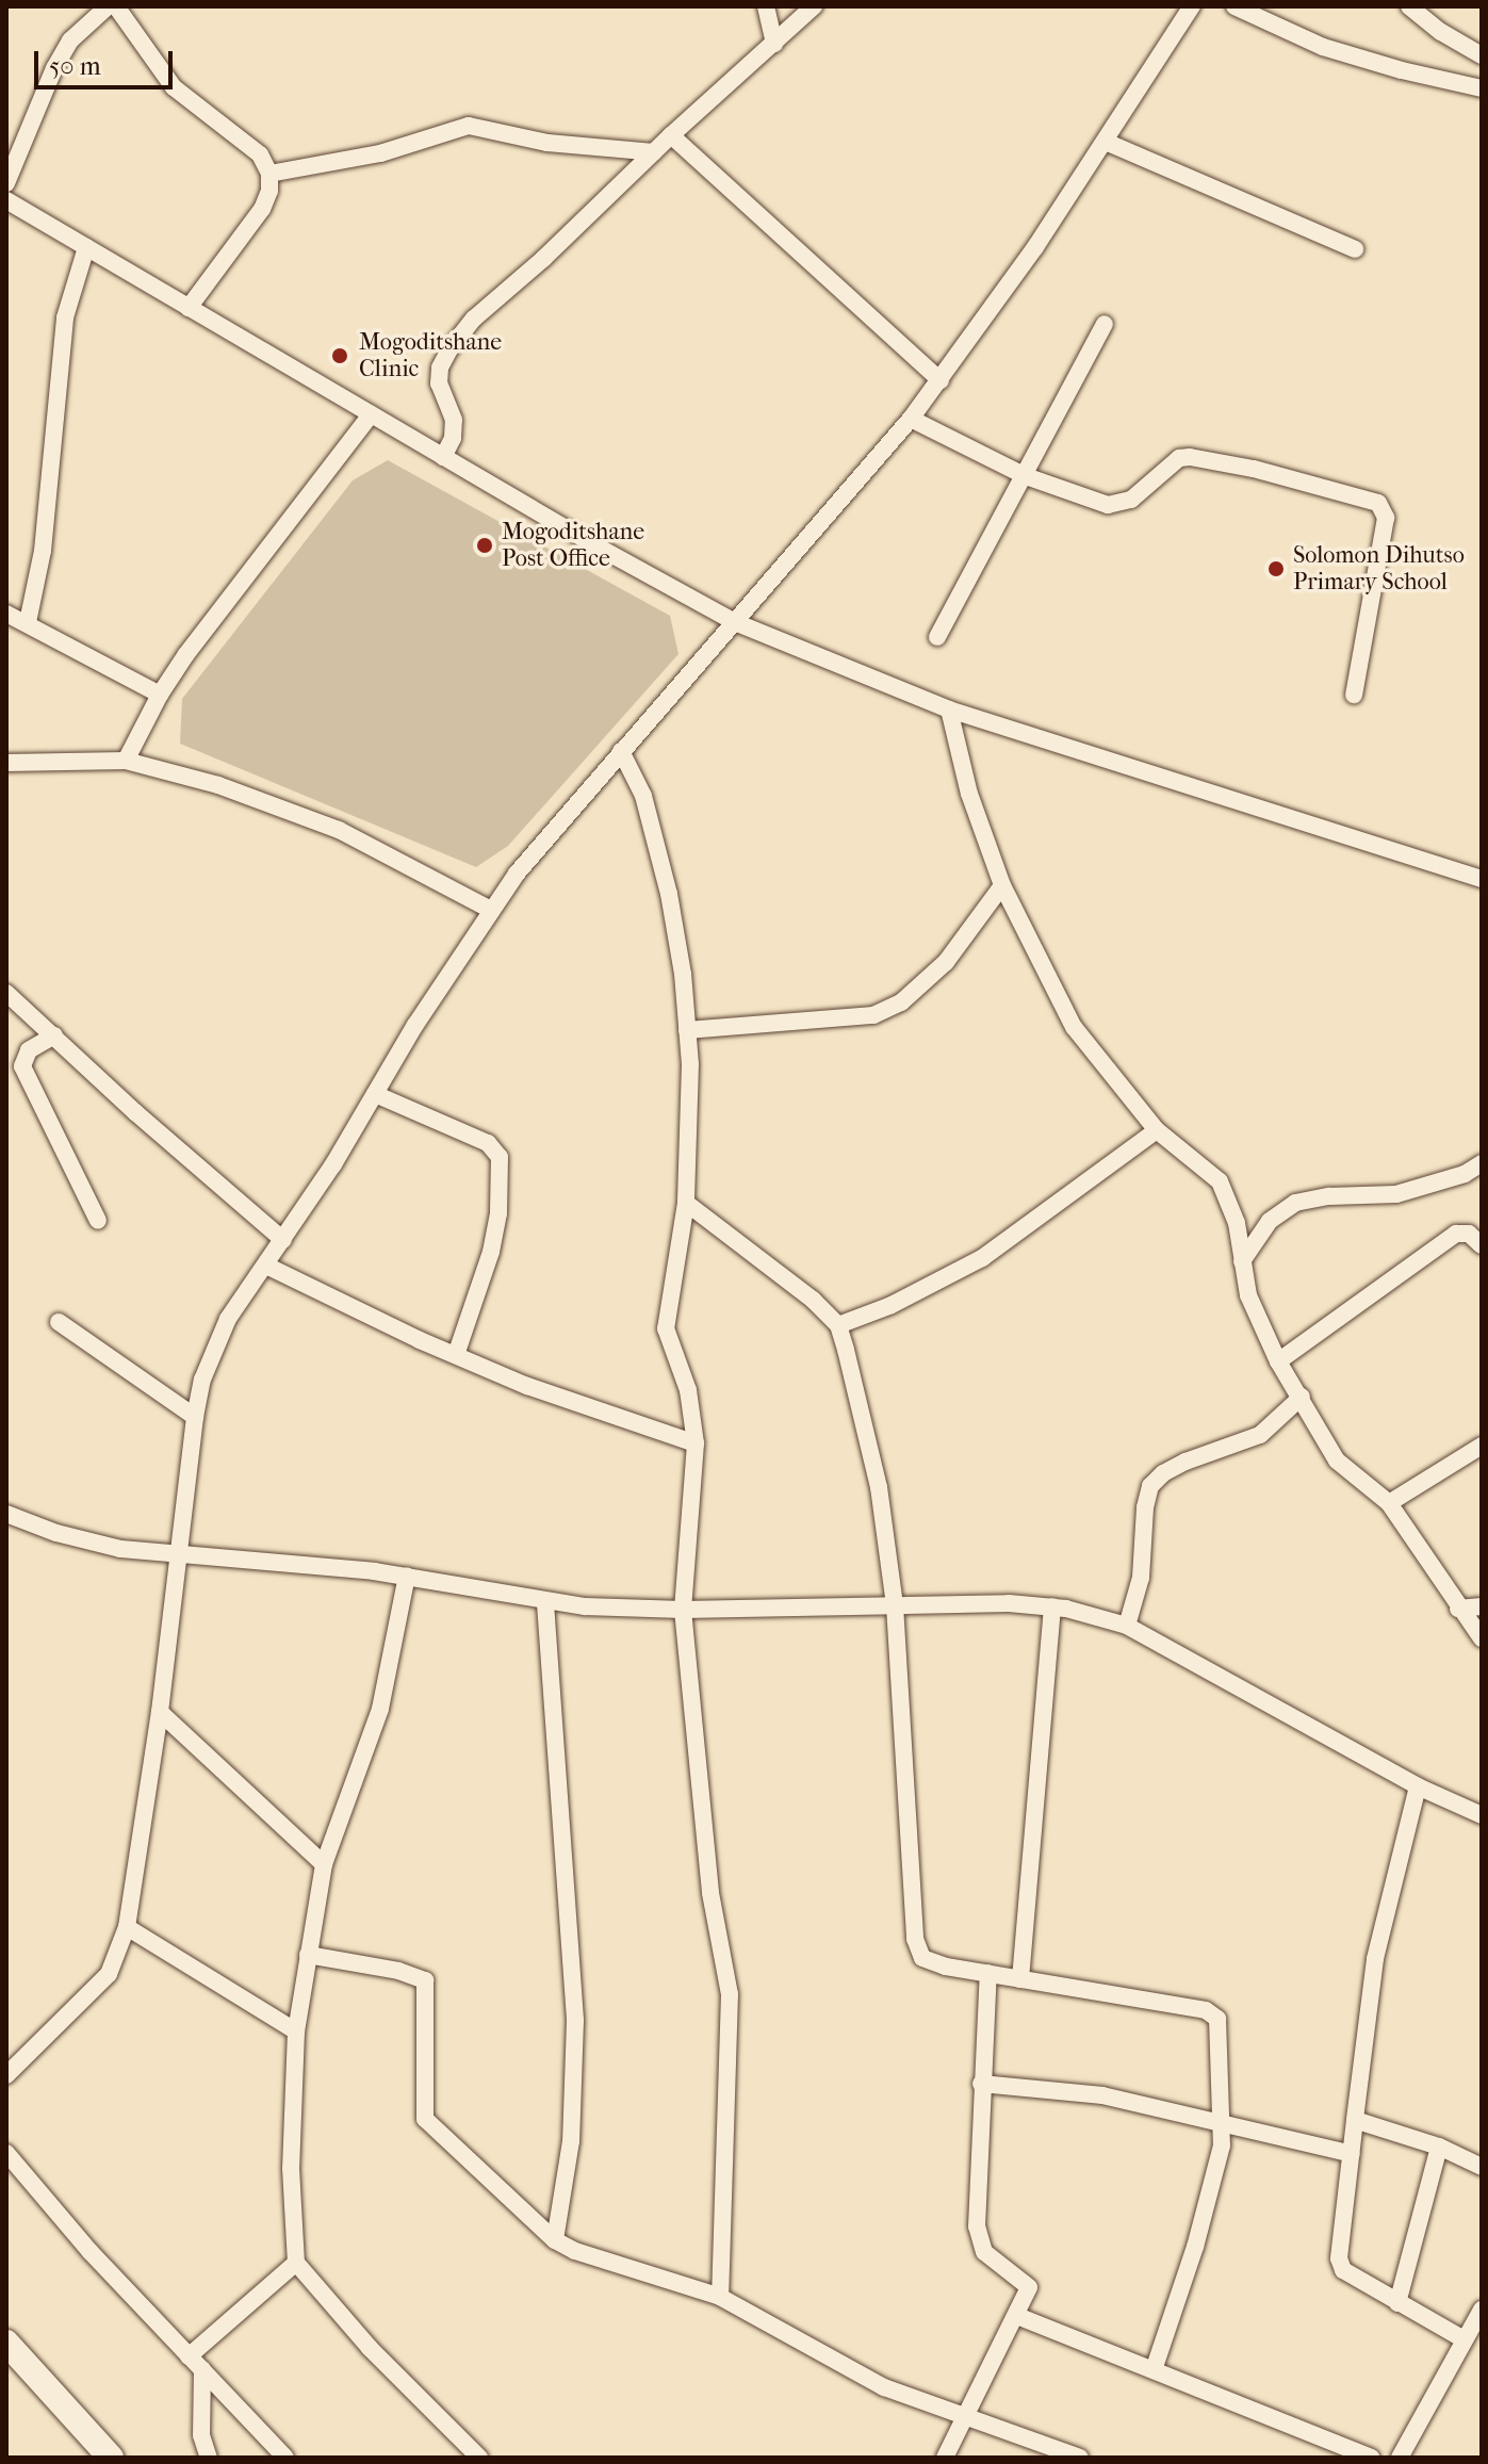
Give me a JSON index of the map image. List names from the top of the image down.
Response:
{
  "places": ["Mogoditshane Clinic", "Mogoditshane Post Office", "Solomon Dihutso Primary School"],
  "scale_bar": "50 m"
}
